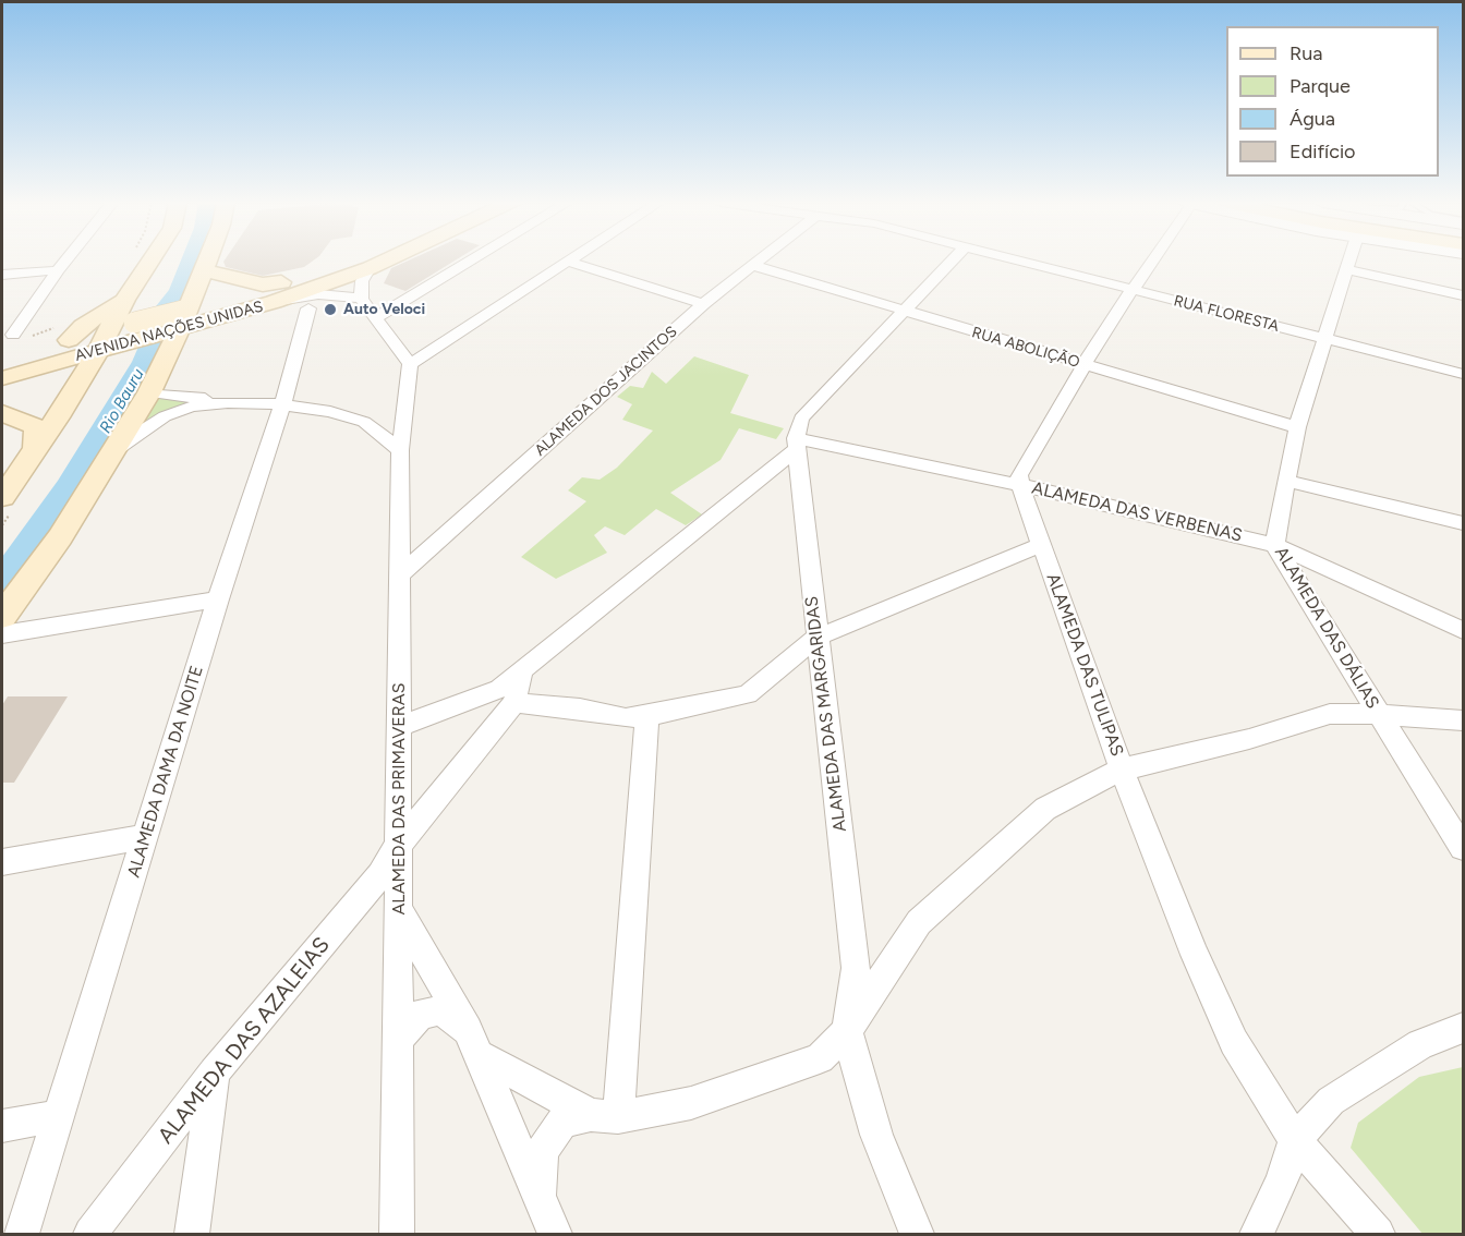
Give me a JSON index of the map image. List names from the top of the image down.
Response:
{
  "streets": {
    "main road": ["AVENIDA NAÇÕES UNIDAS"],
    "street": [
      "RUA FLORESTA",
      "RUA ABOLIÇÃO",
      "ALAMEDA DOS JACINTOS",
      "ALAMEDA DAS VERBENAS",
      "ALAMEDA DAS DÁLIAS",
      "ALAMEDA DAS TULIPAS",
      "ALAMEDA DAS MARGARIDAS",
      "ALAMEDA DAMA DA NOITE",
      "ALAMEDA DAS PRIMAVERAS",
      "ALAMEDA DAS AZALEIAS"
    ]
  },
  "crossings": [
    ["RUA FLORESTA", "ALAMEDA DAS DÁLIAS"],
    ["RUA ABOLIÇÃO", "ALAMEDA DOS JACINTOS"],
    ["RUA ABOLIÇÃO", "ALAMEDA DAS DÁLIAS"],
    ["ALAMEDA DOS JACINTOS", "ALAMEDA DAS PRIMAVERAS"],
    ["ALAMEDA DAS VERBENAS", "ALAMEDA DAS DÁLIAS"],
    ["ALAMEDA DAS VERBENAS", "ALAMEDA DAS TULIPAS"],
    ["ALAMEDA DAS VERBENAS", "ALAMEDA DAS MARGARIDAS"],
    ["ALAMEDA DAS PRIMAVERAS", "ALAMEDA DAS AZALEIAS"]
  ],
  "water": ["Rio Bauru"],
  "places": ["Auto Veloci"],
  "legend": [
    "Rua",
    "Parque",
    "Água",
    "Edifício"
  ]
}
